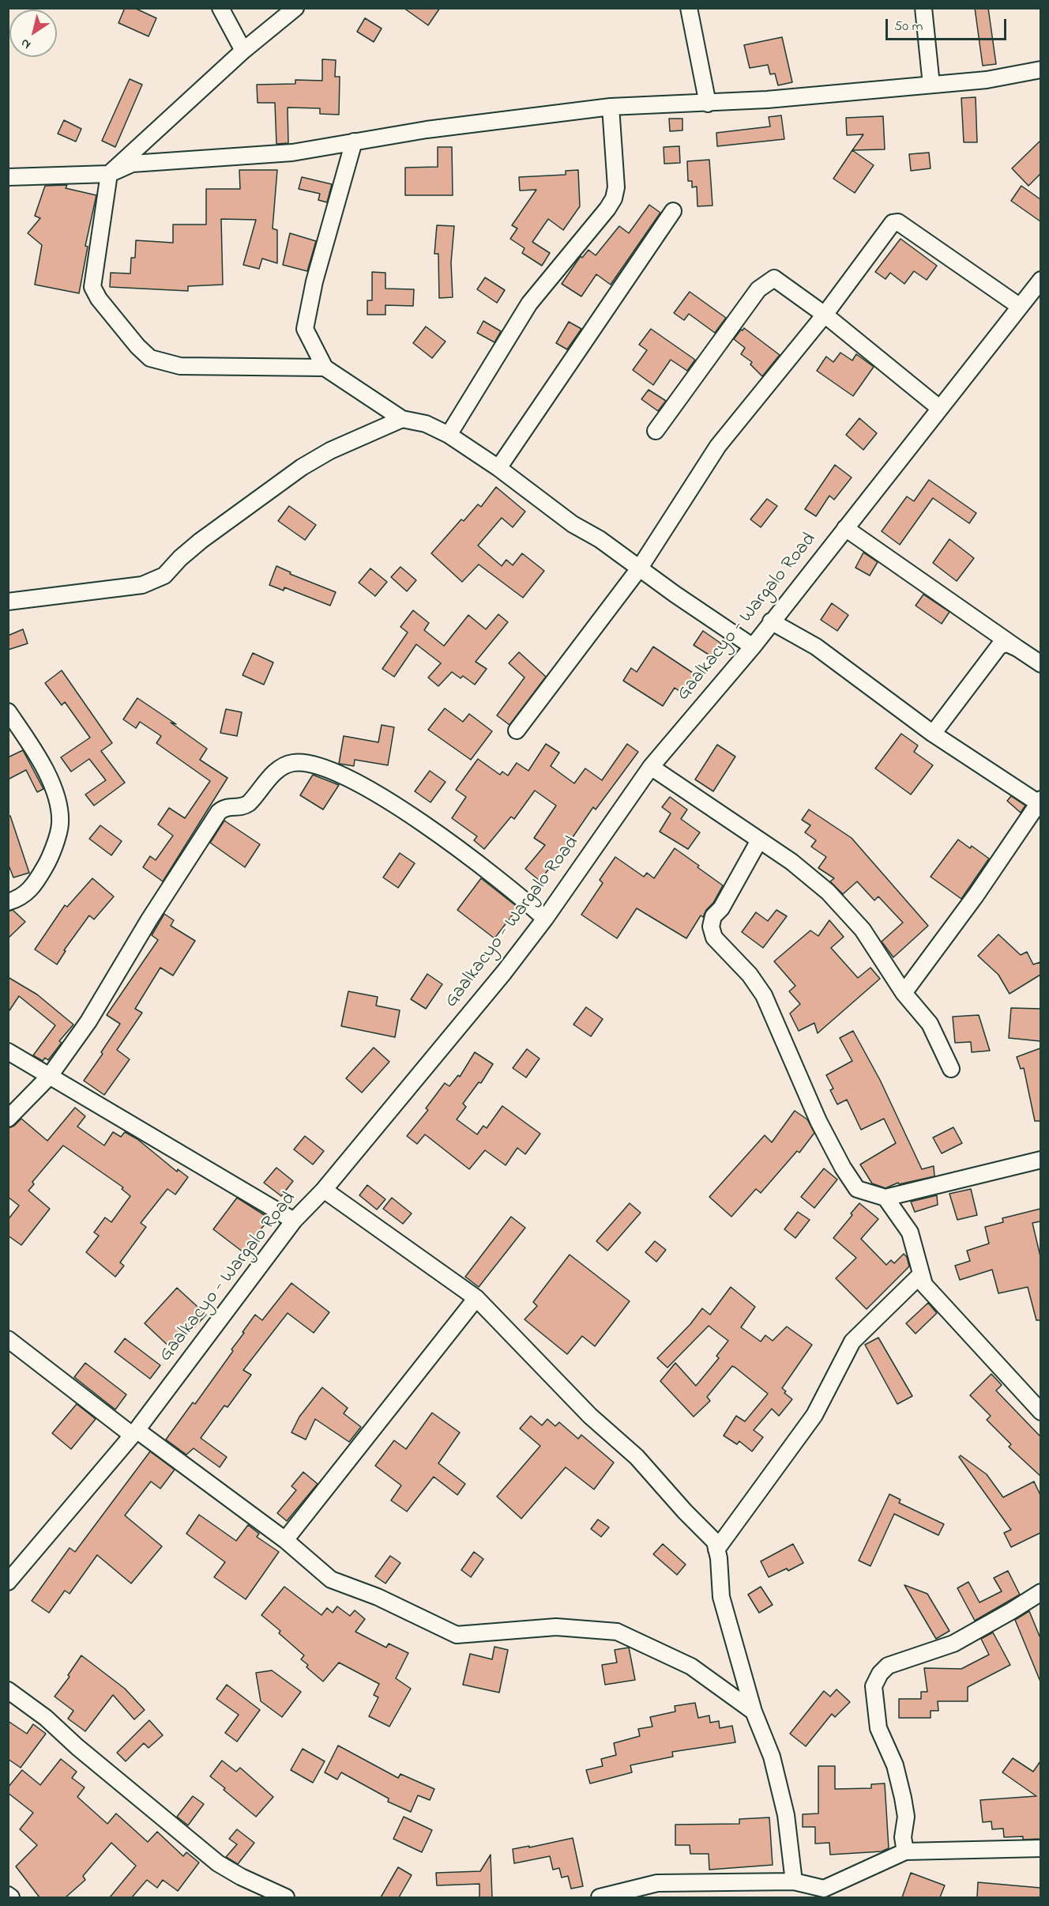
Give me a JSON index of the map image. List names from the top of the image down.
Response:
{
  "streets": {
    "street": ["Gaalkacyo - Wargalo Road"]
  },
  "scale_bar": "50 m",
  "north": "bottom left"
}
